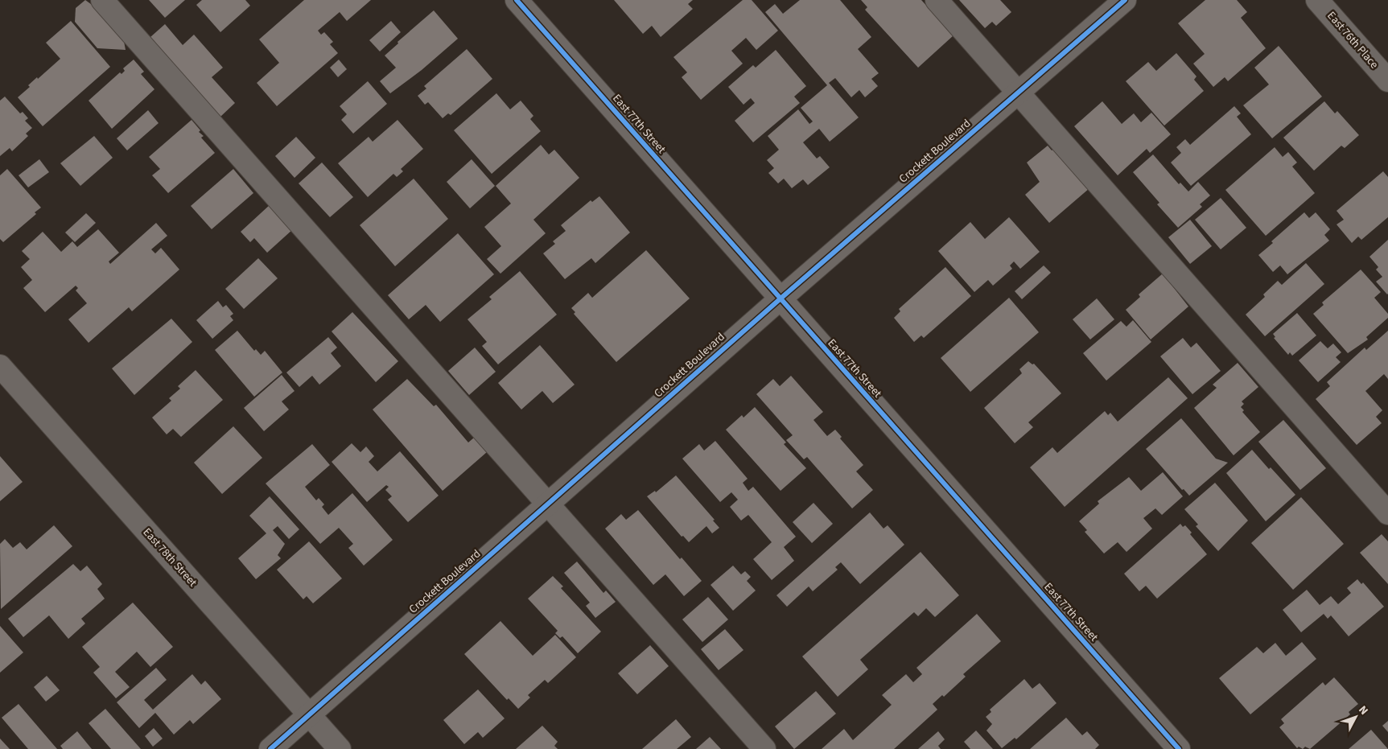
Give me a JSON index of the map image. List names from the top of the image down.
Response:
{
  "streets": {
    "street": [
      "East 76th Place",
      "East 77th Street",
      "Crockett Boulevard",
      "East 78th Street"
    ]
  },
  "crossings": [
    ["East 77th Street", "Crockett Boulevard"],
    ["Crockett Boulevard", "East 78th Street"]
  ],
  "north": "top right"
}
